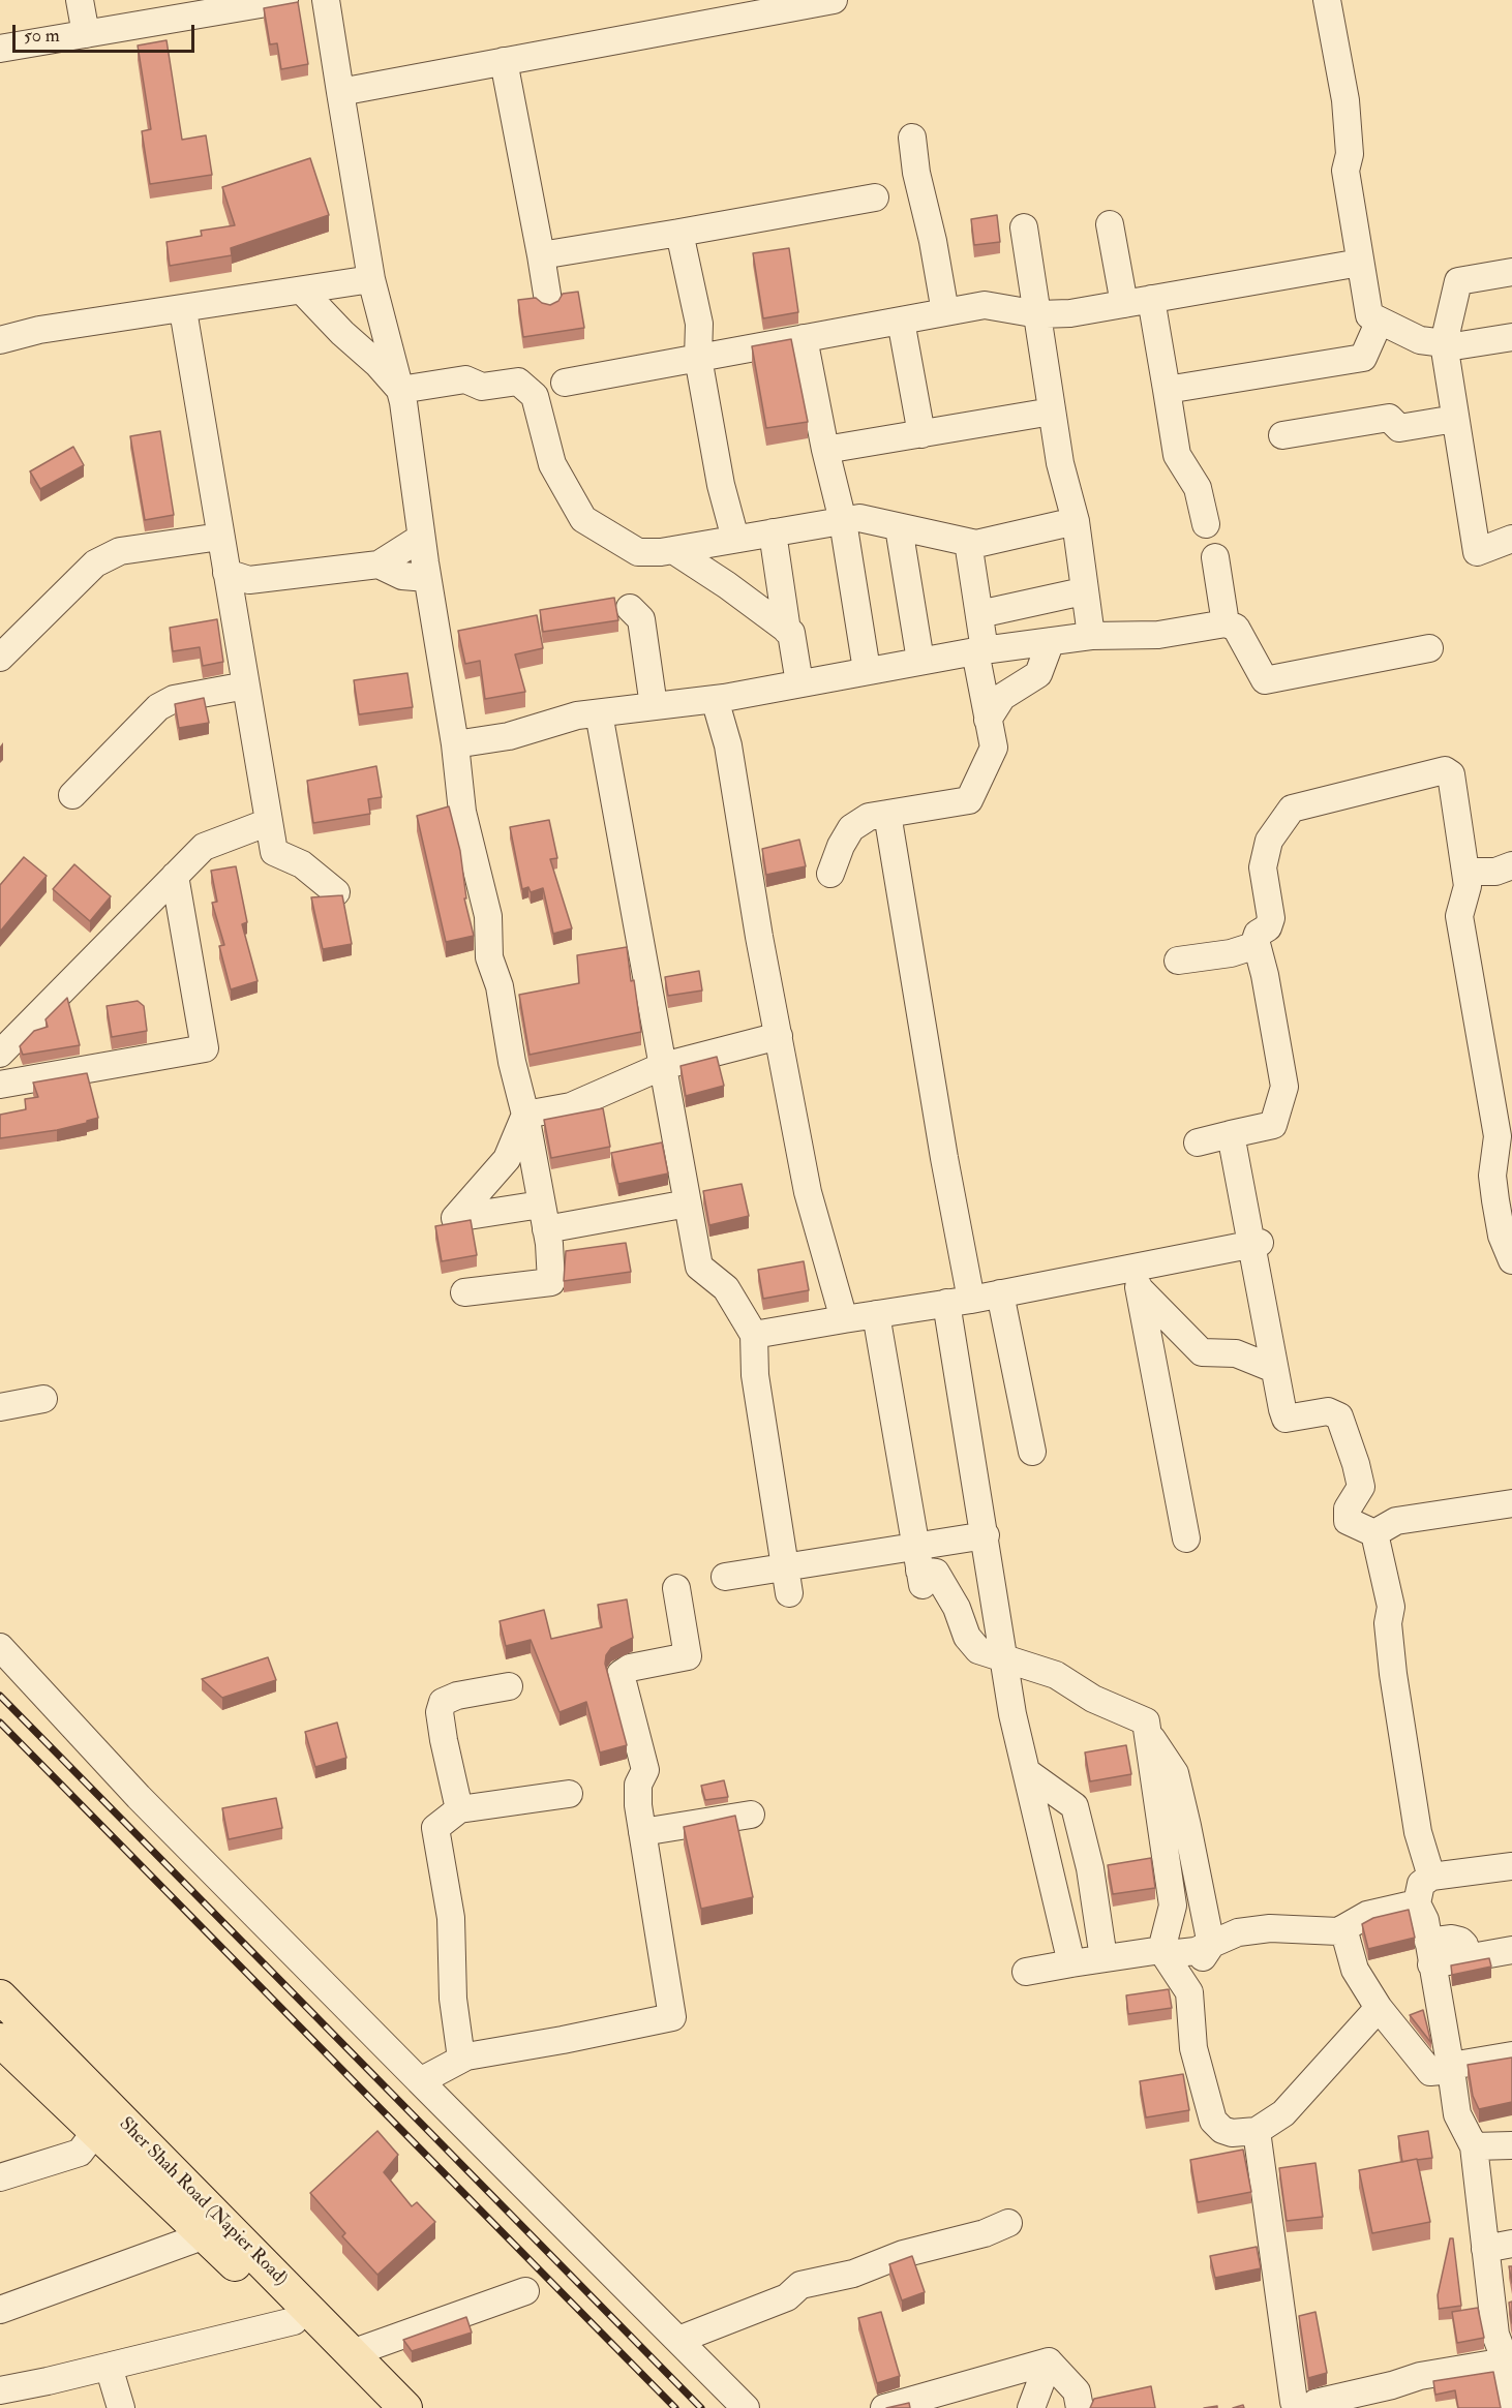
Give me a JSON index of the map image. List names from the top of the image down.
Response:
{
  "streets": {
    "main road": ["Sher Shah Road (Napier Road)"]
  },
  "scale_bar": "50 m"
}
